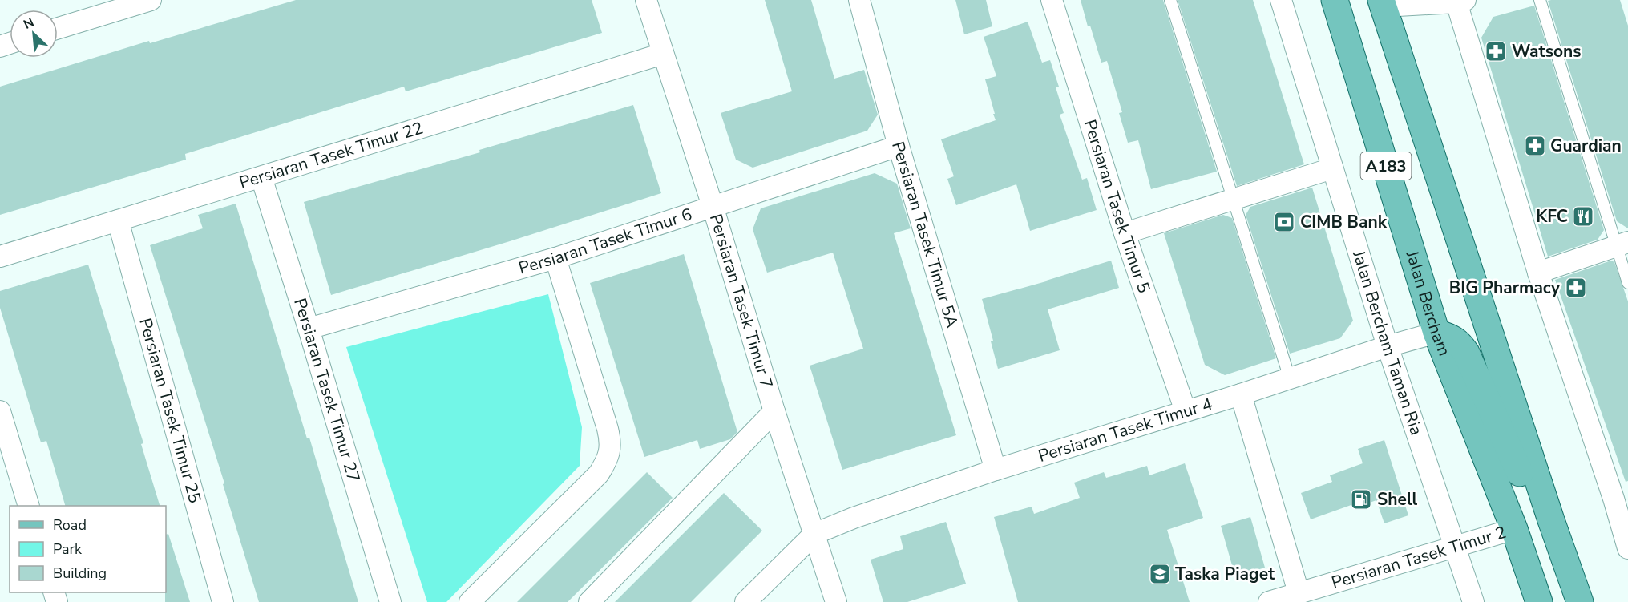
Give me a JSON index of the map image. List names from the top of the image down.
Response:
{
  "streets": {
    "main road": ["A183", "Jalan Bercham"],
    "street": [
      "Persiaran Tasek Timur 22",
      "Persiaran Tasek Timur 5",
      "Persiaran Tasek Timur 5A",
      "Persiaran Tasek Timur 6",
      "Persiaran Tasek Timur 7",
      "Jalan Bercham Taman Ria",
      "Persiaran Tasek Timur 27",
      "Persiaran Tasek Timur 25",
      "Persiaran Tasek Timur 4",
      "Persiaran Tasek Timur 2"
    ]
  },
  "crossings": [
    ["Persiaran Tasek Timur 22", "Persiaran Tasek Timur 7"],
    ["Persiaran Tasek Timur 22", "Persiaran Tasek Timur 27"],
    ["Persiaran Tasek Timur 22", "Persiaran Tasek Timur 25"],
    ["Persiaran Tasek Timur 5", "Persiaran Tasek Timur 4"],
    ["Persiaran Tasek Timur 5A", "Persiaran Tasek Timur 6"],
    ["Persiaran Tasek Timur 5A", "Persiaran Tasek Timur 4"],
    ["Persiaran Tasek Timur 6", "Persiaran Tasek Timur 7"],
    ["Persiaran Tasek Timur 6", "Persiaran Tasek Timur 27"],
    ["Persiaran Tasek Timur 7", "Persiaran Tasek Timur 4"],
    ["Jalan Bercham", "Persiaran Tasek Timur 4"],
    ["Jalan Bercham", "Persiaran Tasek Timur 2"],
    ["Jalan Bercham Taman Ria", "Persiaran Tasek Timur 4"],
    ["Jalan Bercham Taman Ria", "Persiaran Tasek Timur 2"]
  ],
  "places": {
    "pharmacy": ["Watsons", "Guardian", "BIG Pharmacy"],
    "restaurant": ["KFC"],
    "bank": ["CIMB Bank"],
    "fuel station": ["Shell"],
    "school or university": ["Taska Piaget"]
  },
  "legend": ["Road", "Park", "Building"],
  "north": "top left"
}
